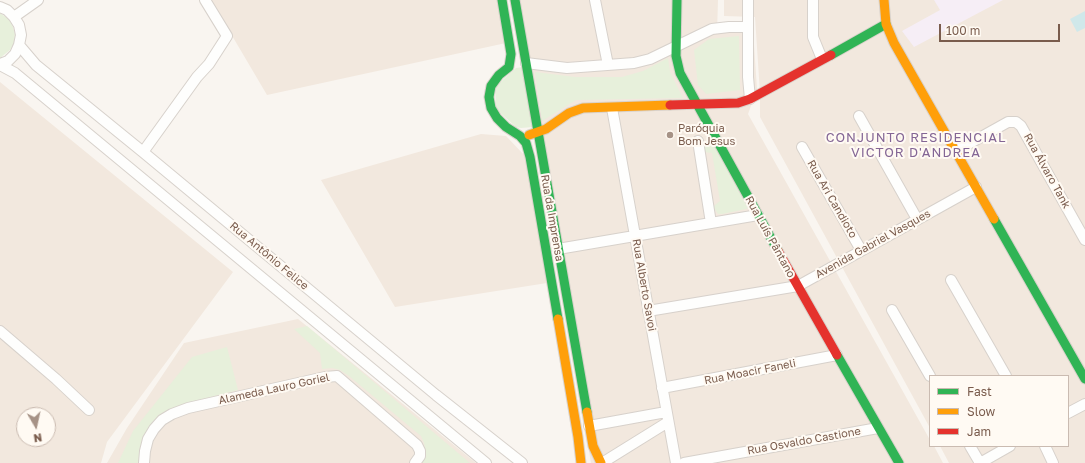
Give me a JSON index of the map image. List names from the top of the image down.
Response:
{
  "streets": {
    "street": [
      "Rua Álvaro Tank",
      "Rua Ari Candioto",
      "Rua da Imprensa",
      "Rua Luís Pântano",
      "Avenida Gabriel Vasques",
      "Rua Antônio Felice",
      "Rua Alberto Savoi",
      "Rua Moacir Faneli",
      "Alameda Lauro Goriel",
      "Rua Osvaldo Castione"
    ]
  },
  "crossings": [
    ["Rua Ari Candioto", "Avenida Gabriel Vasques"],
    ["Rua Luís Pântano", "Avenida Gabriel Vasques"],
    ["Rua Luís Pântano", "Rua Moacir Faneli"],
    ["Rua Luís Pântano", "Rua Osvaldo Castione"],
    ["Avenida Gabriel Vasques", "Rua Alberto Savoi"],
    ["Rua Alberto Savoi", "Rua Moacir Faneli"]
  ],
  "districts": ["CONJUNTO RESIDENCIAL VICTOR D'ANDREA"],
  "places": ["Paróquia Bom Jesus"],
  "legend": ["Fast", "Slow", "Jam"],
  "scale_bar": "100 m",
  "north": "bottom"
}
